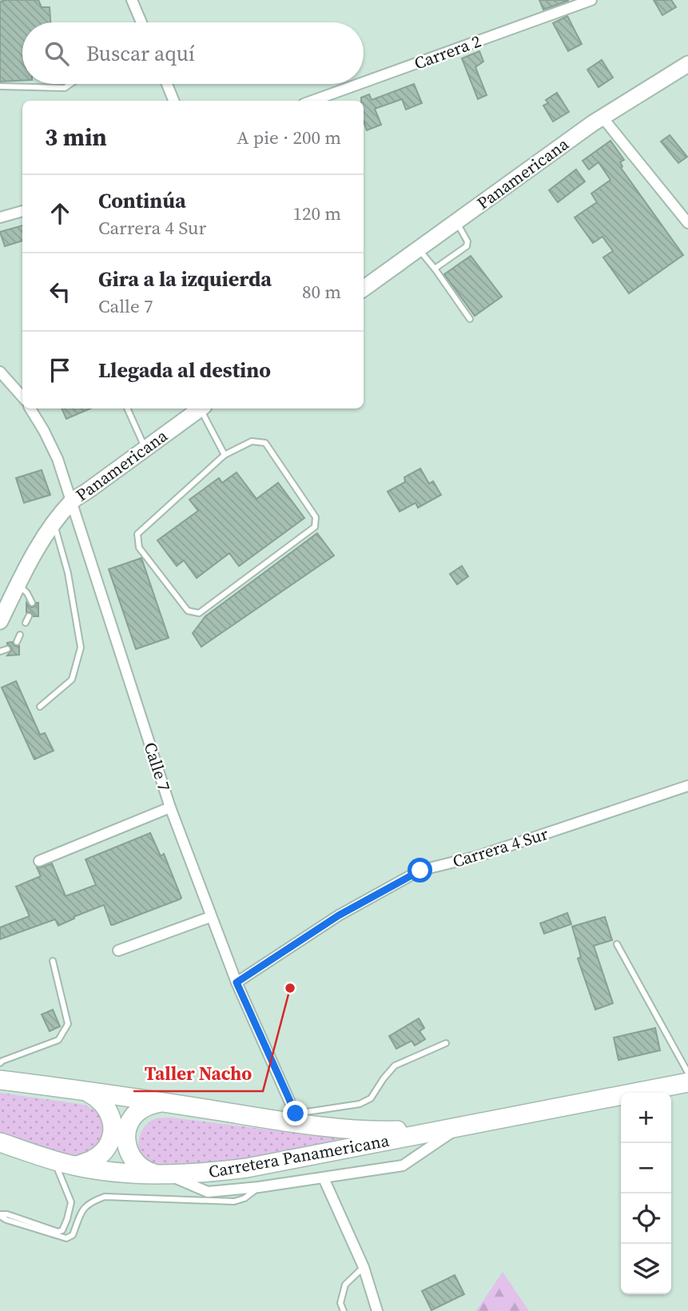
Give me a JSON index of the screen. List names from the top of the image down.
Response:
{
  "streets": {
    "highway": ["Carretera Panamericana"],
    "main road": ["Panamericana"],
    "street": ["Carrera 2", "Calle 7", "Carrera 4 Sur"]
  },
  "crossings": [
    ["Panamericana", "Calle 7"],
    ["Calle 7", "Carrera 4 Sur"],
    ["Calle 7", "Carretera Panamericana"]
  ],
  "places": ["Taller Nacho"],
  "page": {
    "search": "Buscar aquí",
    "heading": ["3 min", "A pie · 200 m"],
    "list": [
      ["Continúa", "Carrera 4 Sur", "120 m"],
      ["Gira a la izquierda", "Calle 7", "80 m"],
      "Llegada al destino"
    ],
    "map_buttons": ["+", "−"]
  }
}
